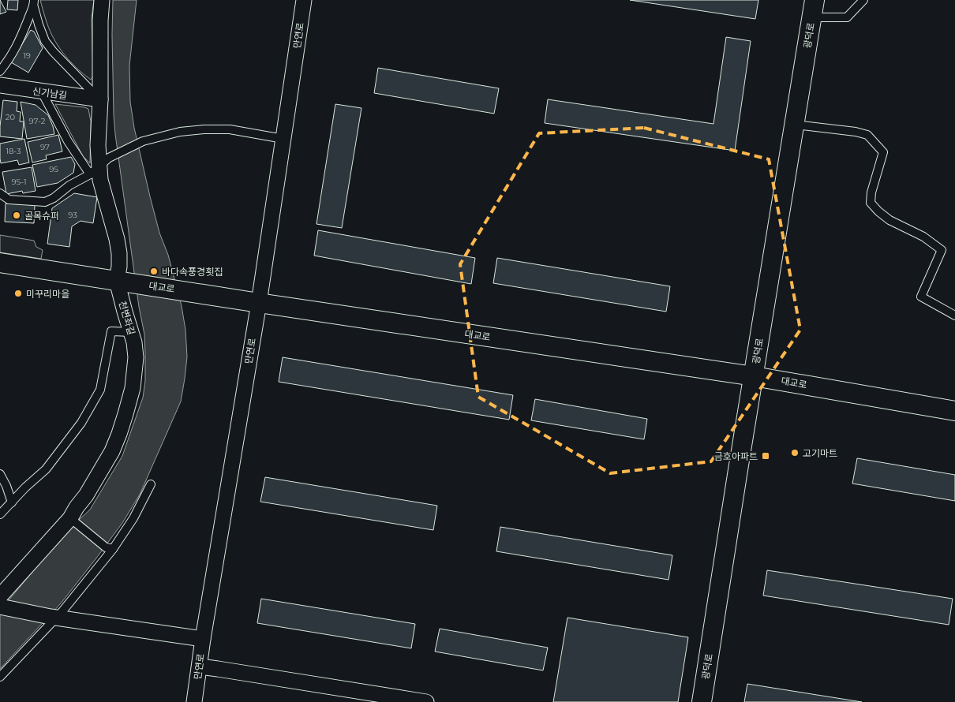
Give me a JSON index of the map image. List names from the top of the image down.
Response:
{
  "streets": {
    "street": [
      "만연로",
      "광덕로",
      "신기남길",
      "대교로",
      "천변좌길"
    ]
  },
  "crossings": [
    ["만연로", "대교로"],
    ["광덕로", "대교로"],
    ["신기남길", "천변좌길"],
    ["대교로", "천변좌길"]
  ],
  "places": {
    "other": [
      "골목슈퍼",
      "바다속풍경횟집",
      "미꾸리마을",
      "고기마트"
    ],
    "transit": ["금호아파트"]
  },
  "house_numbers": [
    "19",
    "20",
    "97-2",
    "97",
    "18-3",
    "95",
    "95-1",
    "93"
  ]
}
